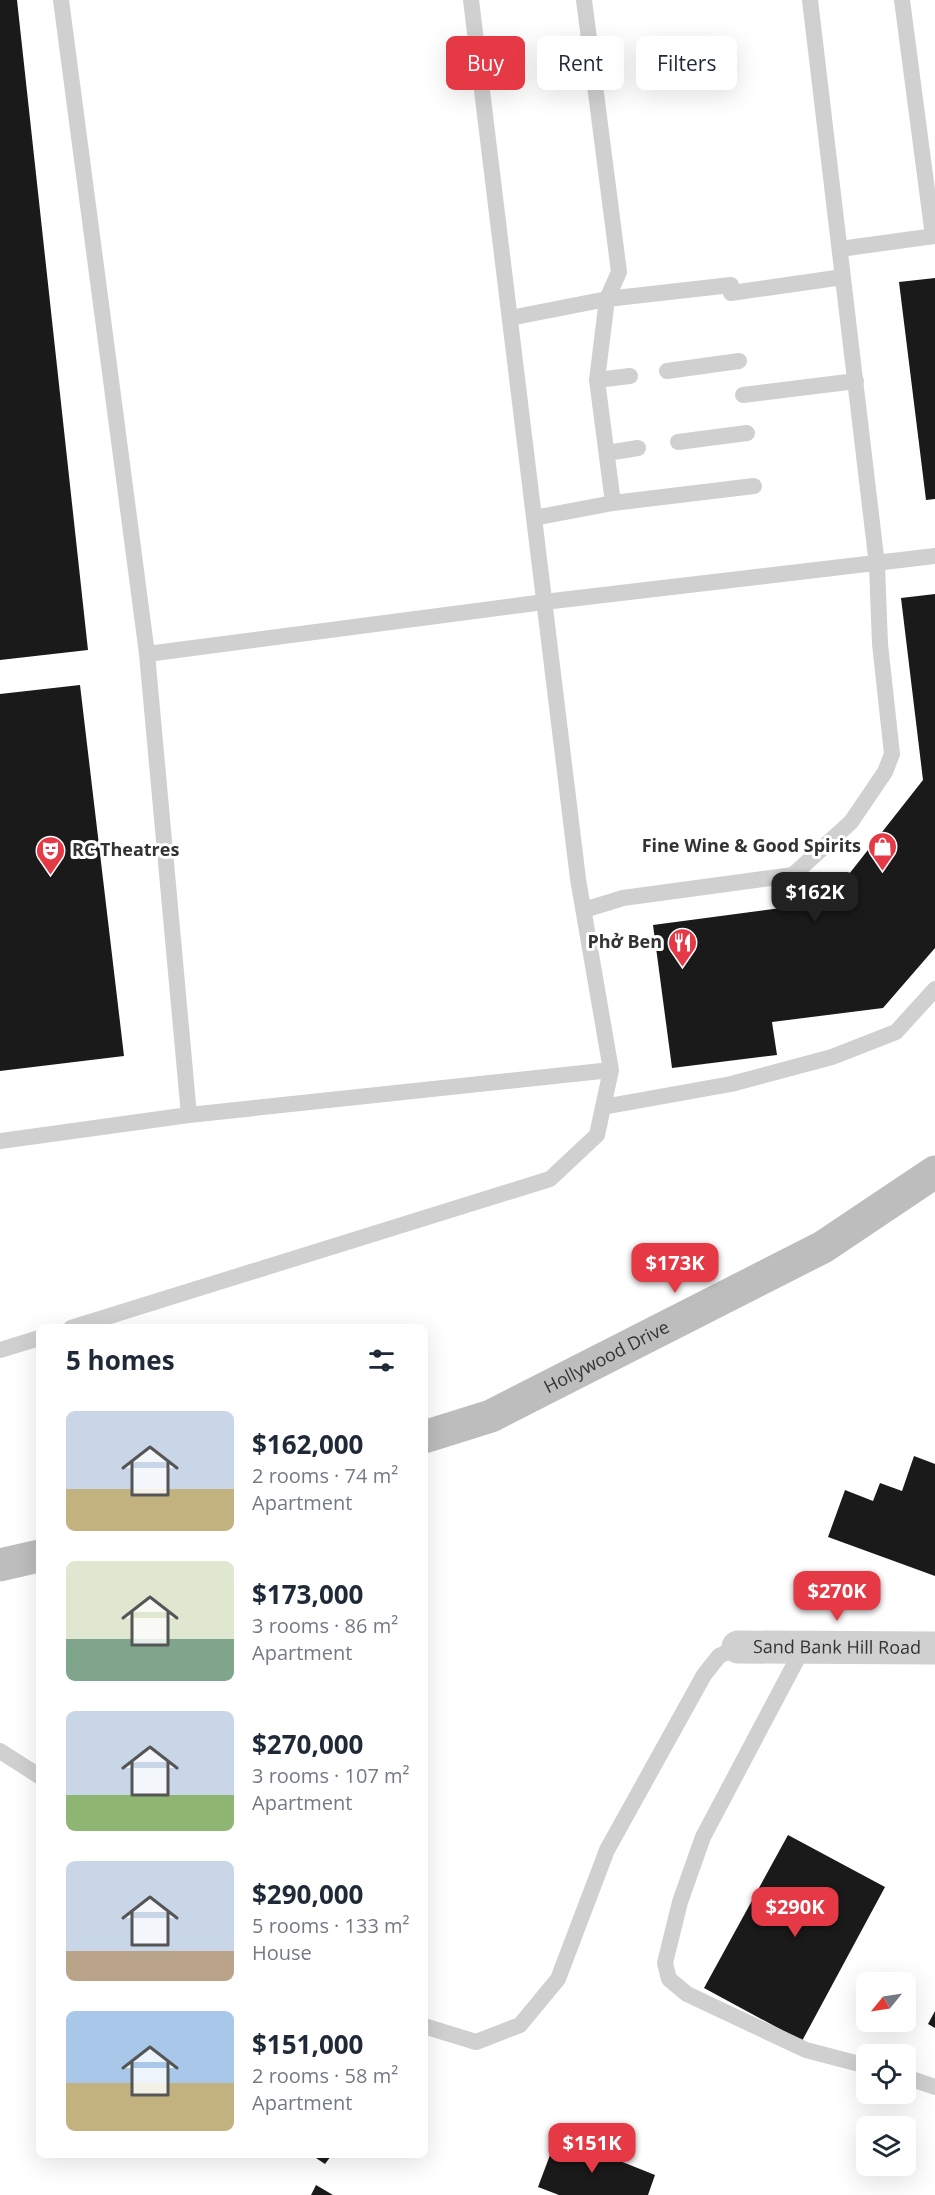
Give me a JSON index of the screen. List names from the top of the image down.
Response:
{
  "streets": {
    "main road": ["Hollywood Drive"],
    "street": ["Sand Bank Hill Road"]
  },
  "places": {
    "shop": ["Fine Wine & Good Spirits"],
    "theatre": ["RC Theatres"],
    "restaurant": ["Phở Ben"]
  },
  "north": "bottom left",
  "page": {
    "chip": ["Buy", "Rent", "Filters"],
    "price": [
      "$162K",
      "$173K",
      "$270K",
      "$290K",
      "$151K"
    ],
    "heading": "5 homes",
    "list": [
      {
        "name": "$162,000",
        "note": "2 rooms · 74 m² · Apartment"
      },
      {
        "name": "$173,000",
        "note": "3 rooms · 86 m² · Apartment"
      },
      {
        "name": "$270,000",
        "note": "3 rooms · 107 m² · Apartment"
      },
      {
        "name": "$290,000",
        "note": "5 rooms · 133 m² · House"
      },
      {
        "name": "$151,000",
        "note": "2 rooms · 58 m² · Apartment"
      }
    ]
  }
}
